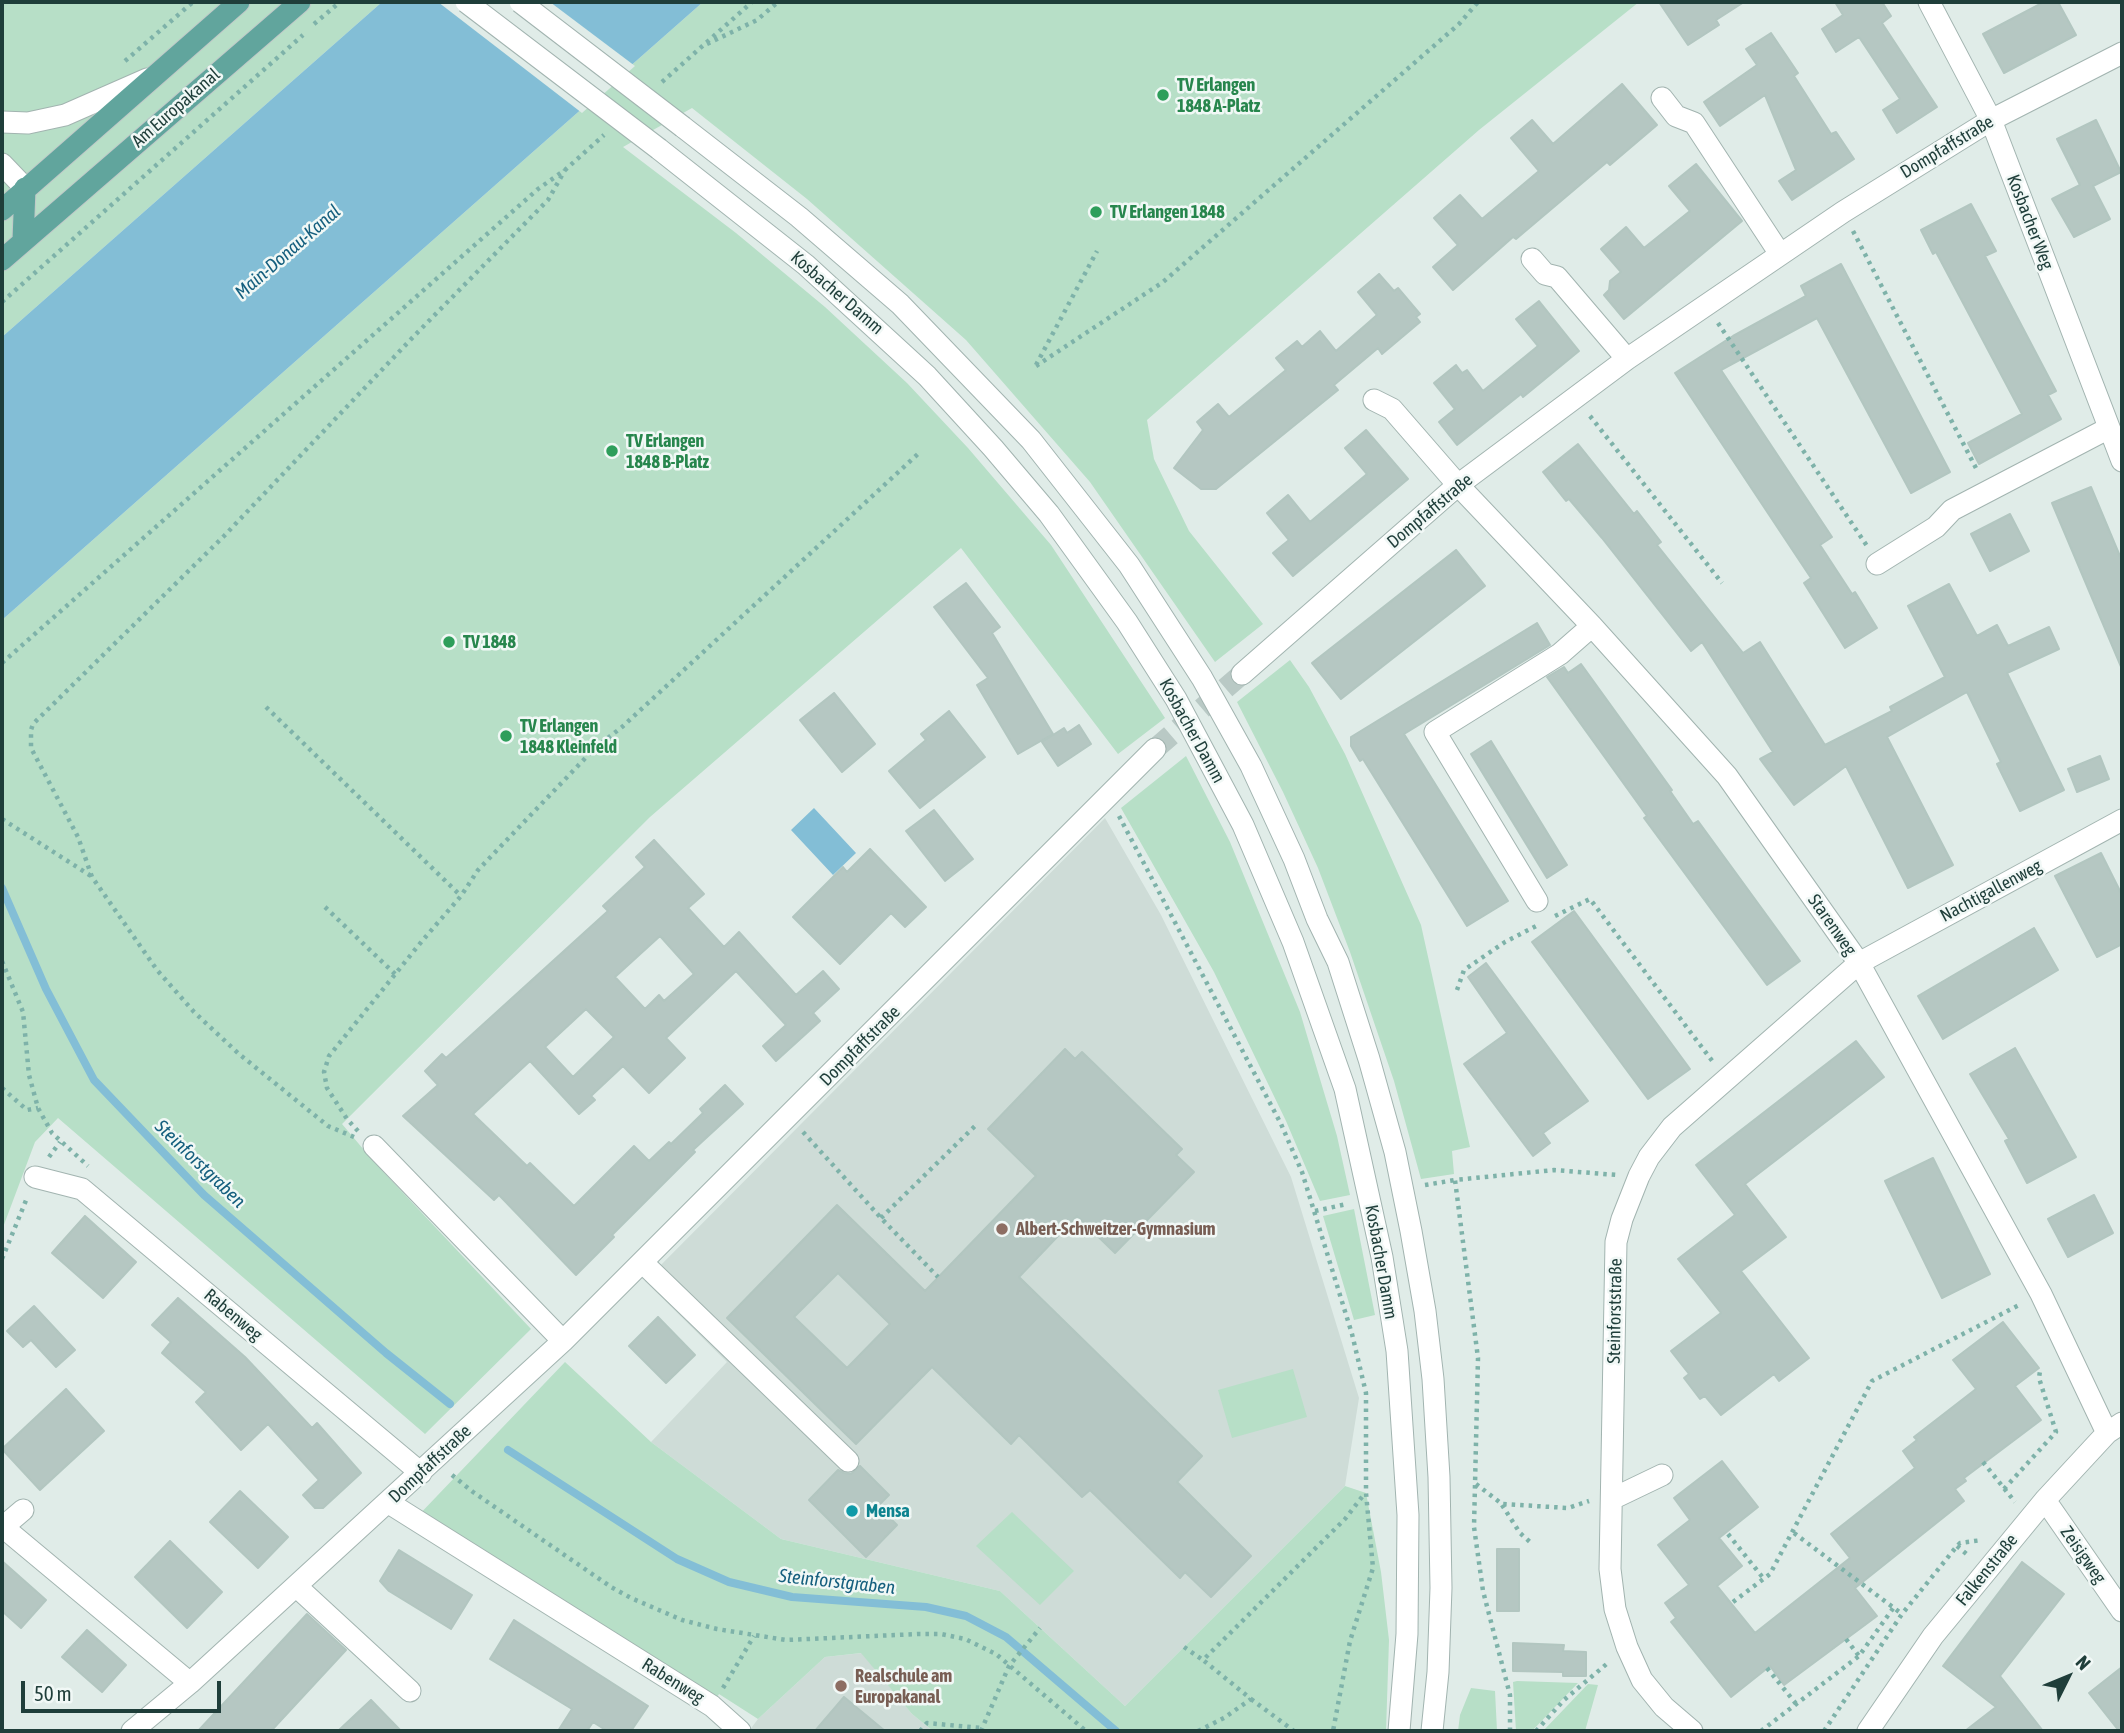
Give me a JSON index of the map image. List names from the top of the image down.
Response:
{
  "streets": {
    "main road": ["Am Europakanal"],
    "street": [
      "Dompfaffstraße",
      "Kosbacher Weg",
      "Kosbacher Damm",
      "Nachtigallenweg",
      "Starenweg",
      "Steinforststraße",
      "Rabenweg",
      "Zeisigweg",
      "Falkenstraße"
    ]
  },
  "crossings": [
    ["Dompfaffstraße", "Kosbacher Weg"],
    ["Dompfaffstraße", "Starenweg"],
    ["Dompfaffstraße", "Rabenweg"],
    ["Nachtigallenweg", "Starenweg"],
    ["Nachtigallenweg", "Steinforststraße"],
    ["Starenweg", "Steinforststraße"],
    ["Starenweg", "Falkenstraße"],
    ["Zeisigweg", "Falkenstraße"]
  ],
  "water": ["Main-Donau-Kanal", "Steinforstgraben"],
  "places": [
    "TV Erlangen 1848 A-Platz",
    "TV Erlangen 1848",
    "TV Erlangen 1848 B-Platz",
    "TV 1848",
    "TV Erlangen 1848 Kleinfeld",
    "Albert-Schweitzer-Gymnasium",
    "Mensa",
    "Realschule am Europakanal"
  ],
  "scale_bar": "50 m",
  "north": "top right"
}
